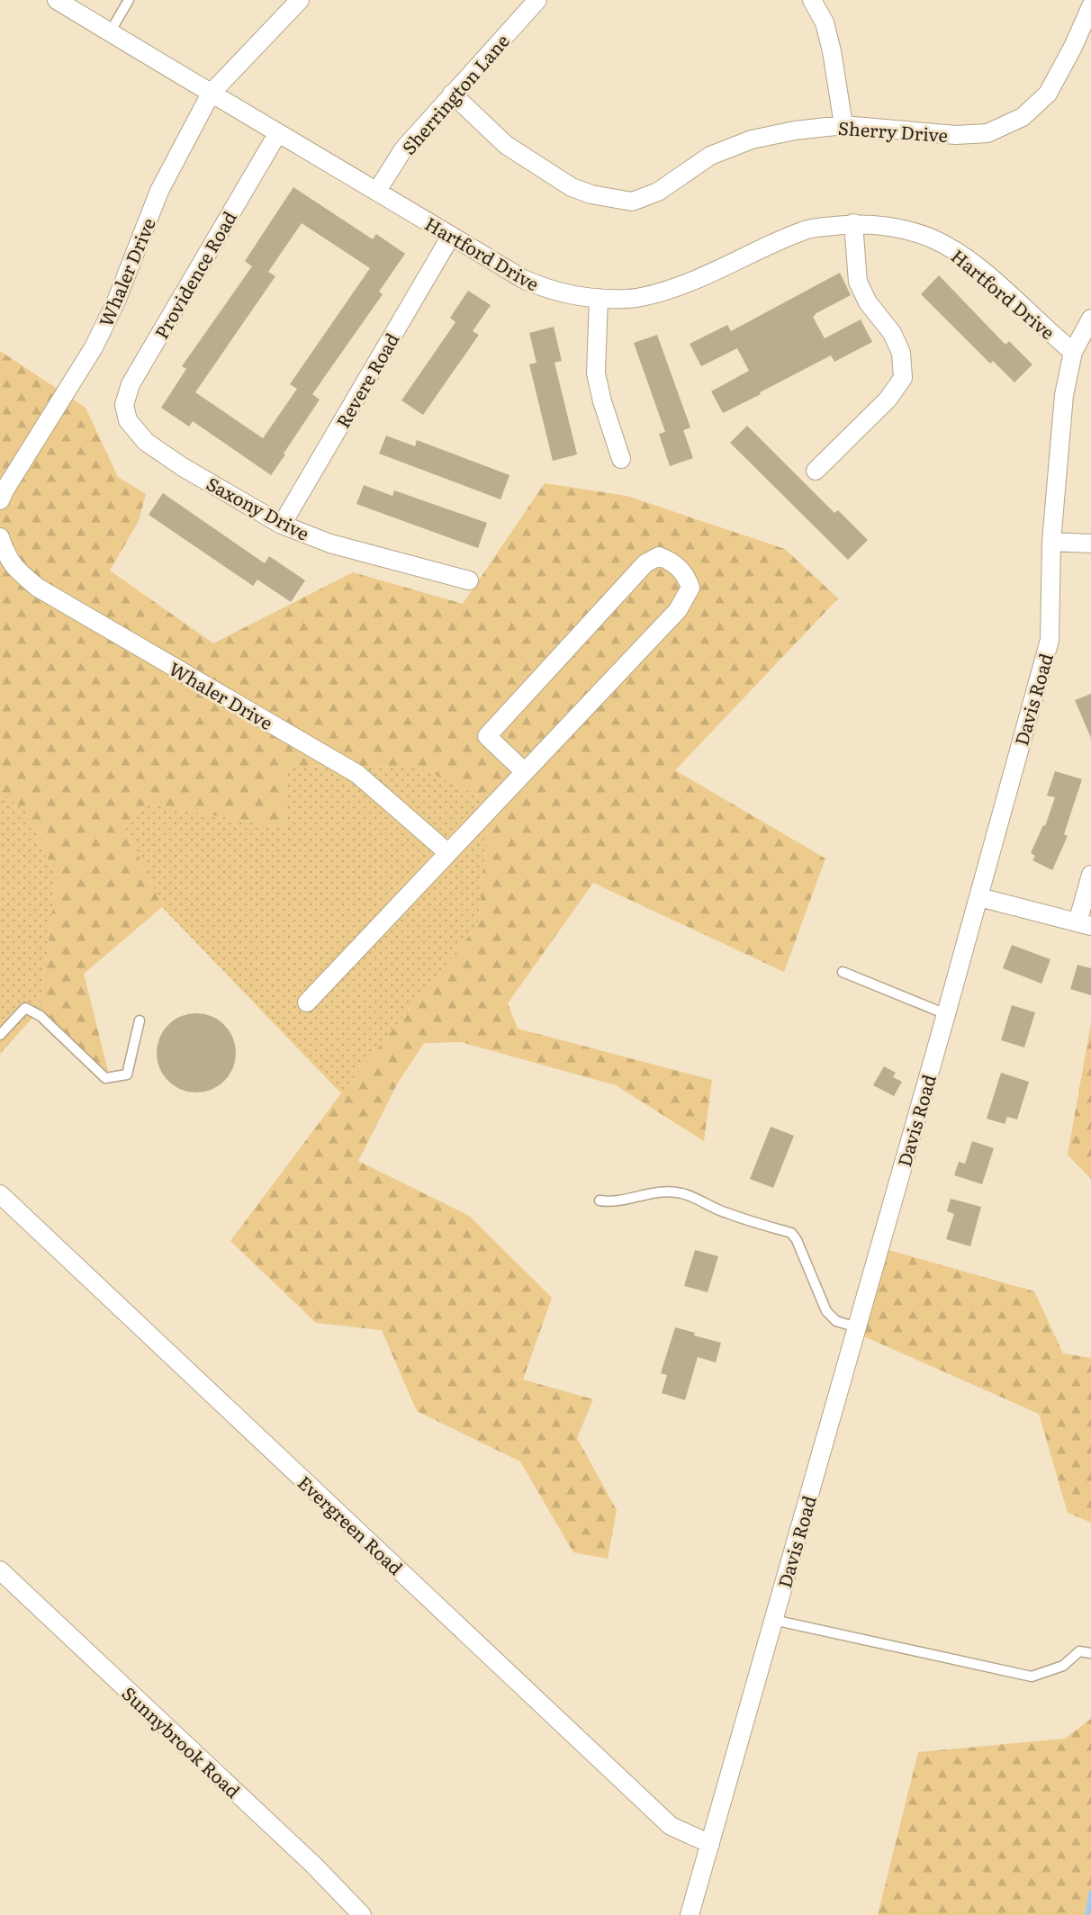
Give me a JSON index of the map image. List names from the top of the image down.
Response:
{
  "streets": {
    "street": [
      "Sherrington Lane",
      "Sherry Drive",
      "Hartford Drive",
      "Whaler Drive",
      "Providence Road",
      "Revere Road",
      "Saxony Drive",
      "Davis Road",
      "Evergreen Road",
      "Sunnybrook Road"
    ]
  },
  "crossings": [
    ["Sherrington Lane", "Sherry Drive"],
    ["Sherrington Lane", "Hartford Drive"],
    ["Hartford Drive", "Whaler Drive"],
    ["Hartford Drive", "Providence Road"],
    ["Hartford Drive", "Revere Road"],
    ["Hartford Drive", "Davis Road"],
    ["Providence Road", "Saxony Drive"],
    ["Revere Road", "Saxony Drive"],
    ["Davis Road", "Evergreen Road"]
  ]
}
